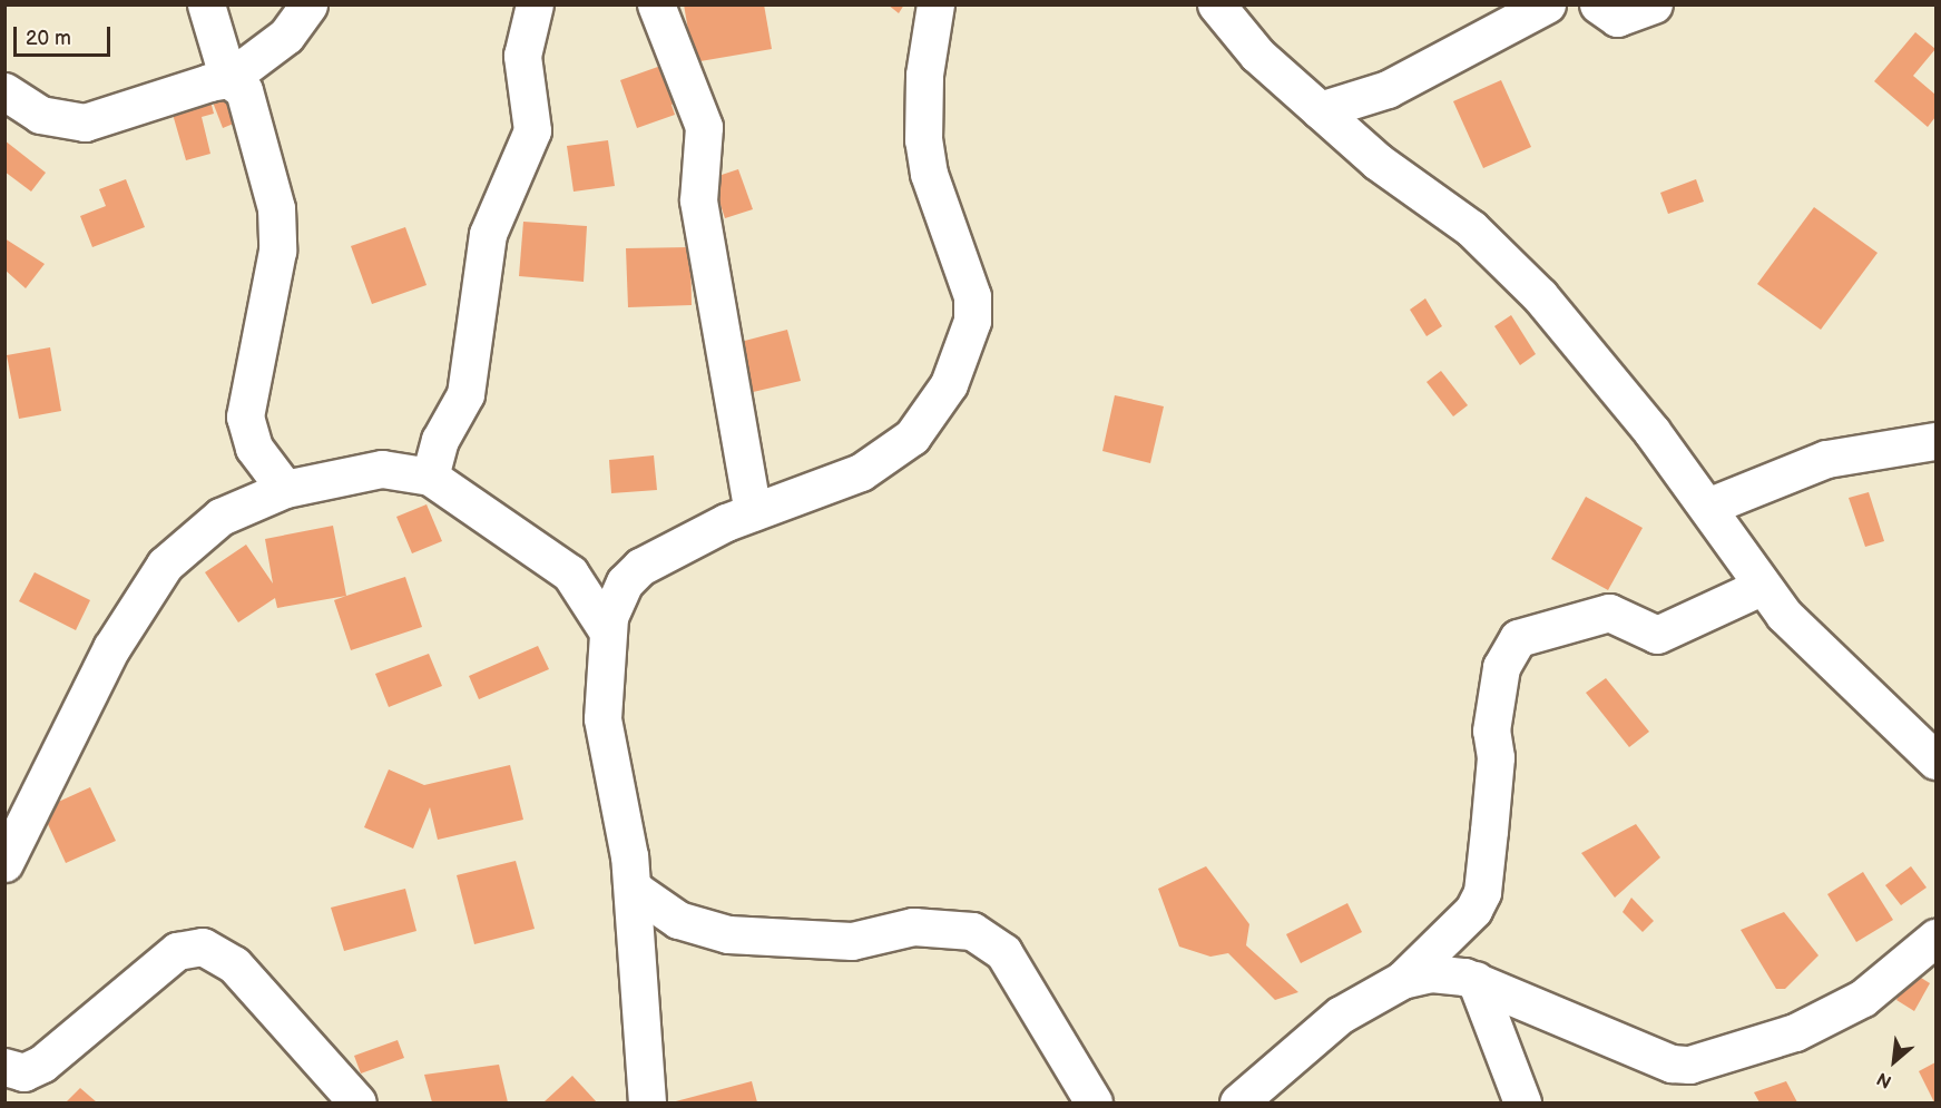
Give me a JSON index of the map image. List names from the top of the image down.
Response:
{
  "scale_bar": "20 m",
  "north": "bottom left"
}
